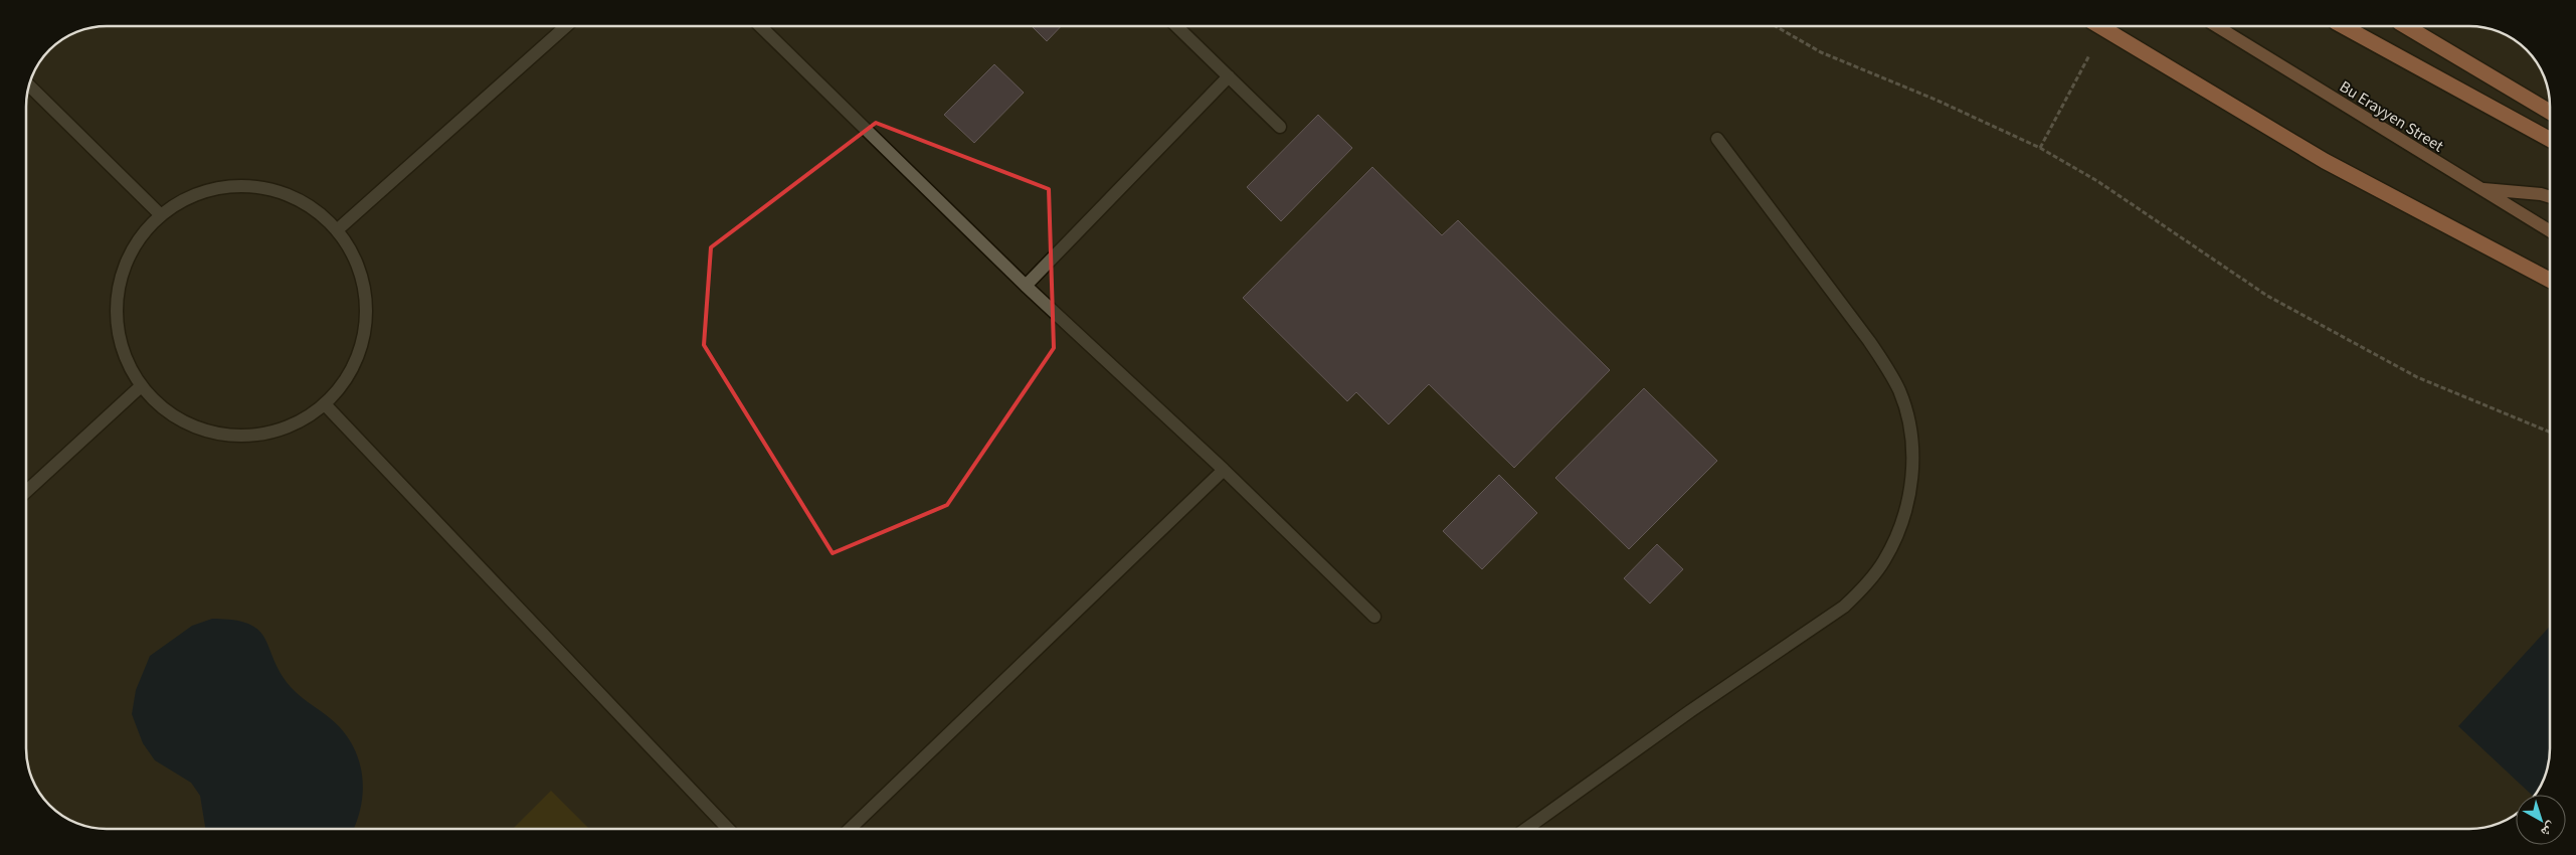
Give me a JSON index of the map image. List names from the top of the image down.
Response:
{
  "streets": {
    "main road": ["Bu Erayyen Street"]
  },
  "north": "bottom right"
}
